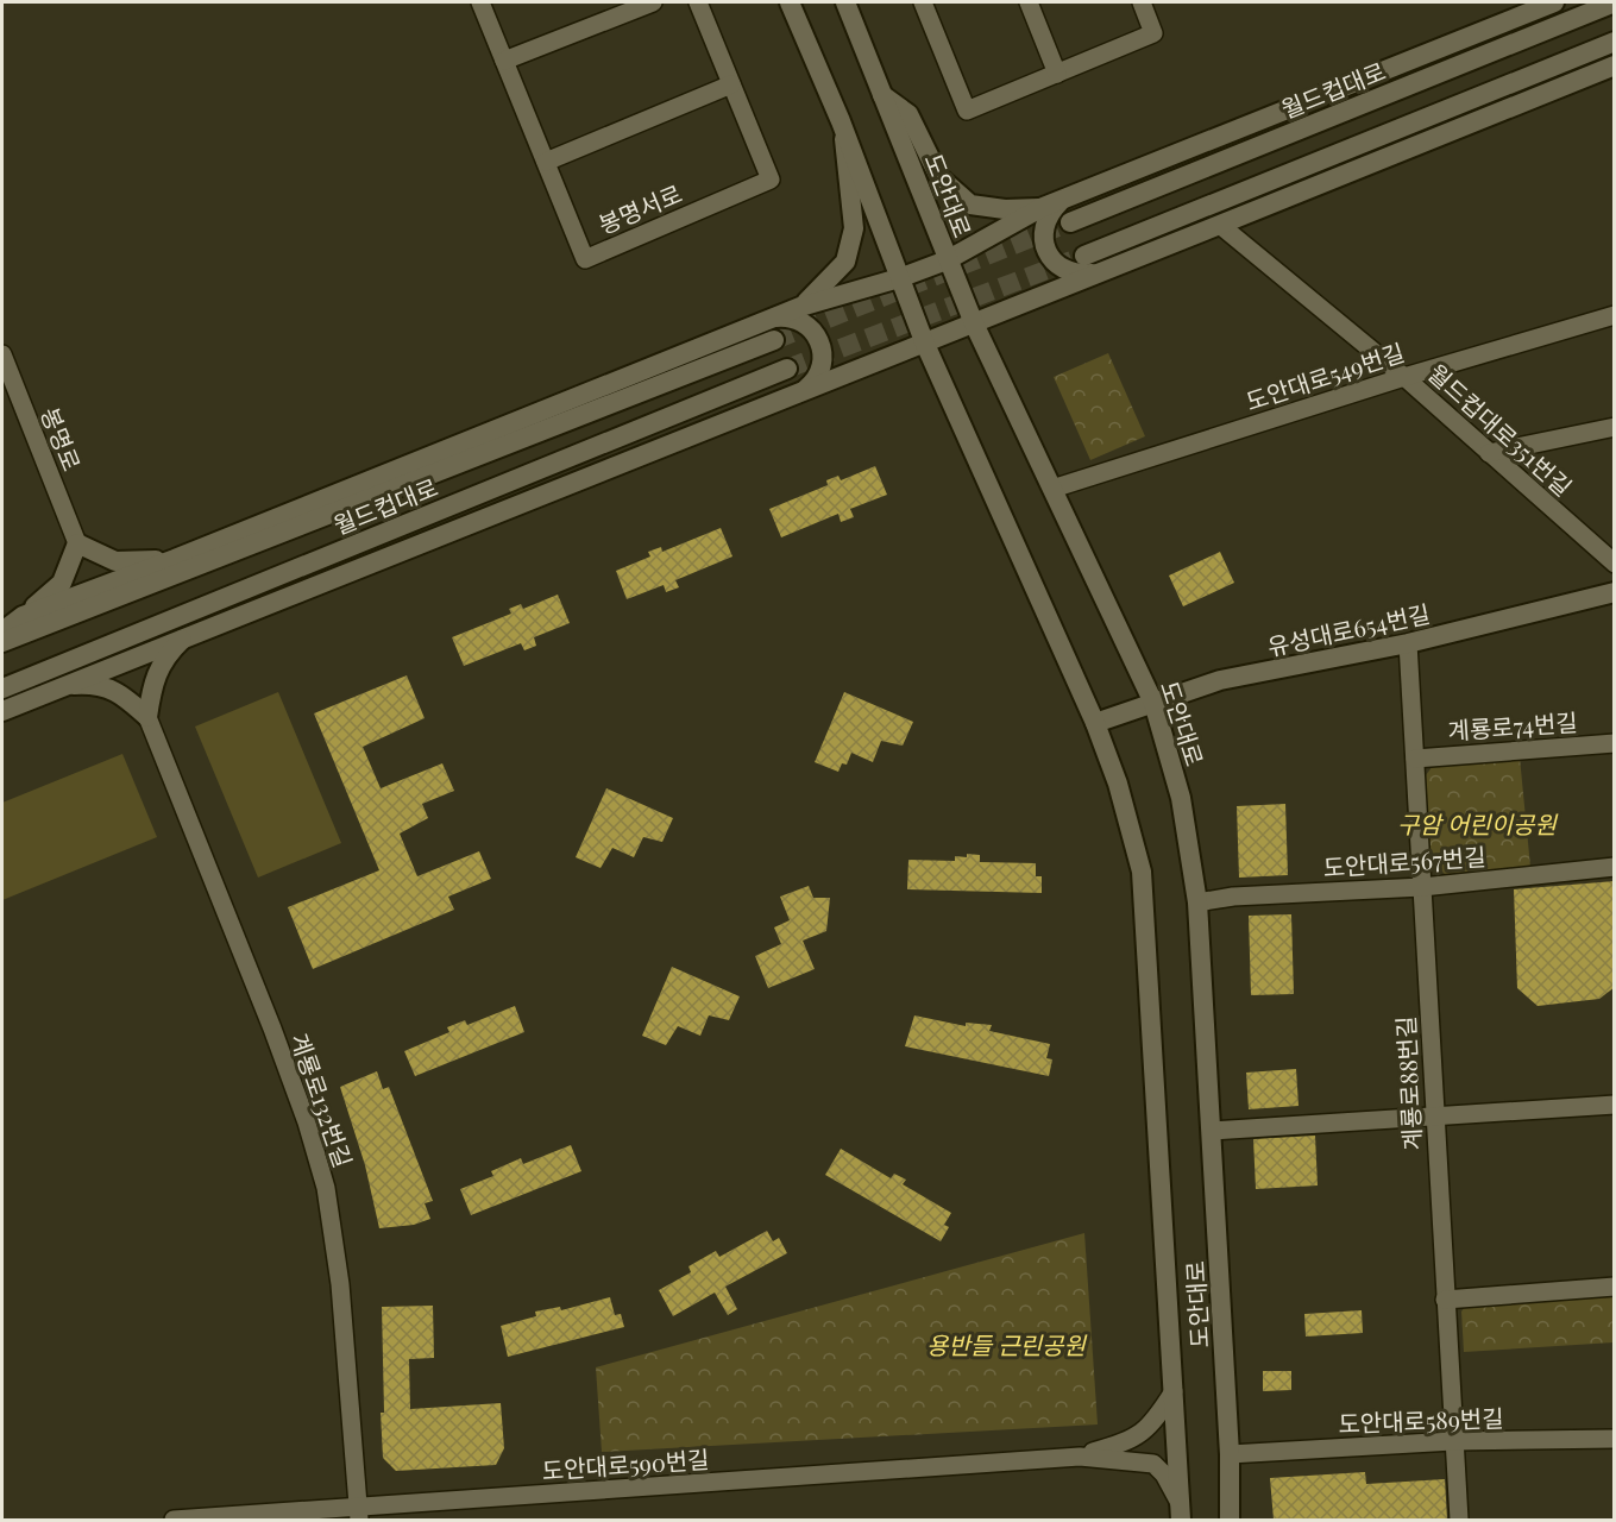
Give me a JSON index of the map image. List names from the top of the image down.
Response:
{
  "streets": {
    "street": [
      "월드컵대로",
      "도안대로",
      "봉명서로",
      "도안대로549번길",
      "월드컵대로351번길",
      "봉명로",
      "유성대로654번길",
      "계룡로74번길",
      "도안대로567번길",
      "계룡로88번길",
      "계룡로132번길",
      "도안대로589번길",
      "도안대로590번길"
    ]
  },
  "crossings": [
    ["도안대로", "도안대로549번길"],
    ["도안대로", "유성대로654번길"],
    ["도안대로", "도안대로567번길"],
    ["도안대로", "도안대로589번길"],
    ["도안대로549번길", "월드컵대로351번길"],
    ["유성대로654번길", "계룡로88번길"],
    ["계룡로74번길", "계룡로88번길"],
    ["도안대로567번길", "계룡로88번길"],
    ["계룡로88번길", "도안대로589번길"],
    ["계룡로132번길", "도안대로590번길"]
  ],
  "parks": ["구암 어린이공원", "용반들 근린공원"]
}
